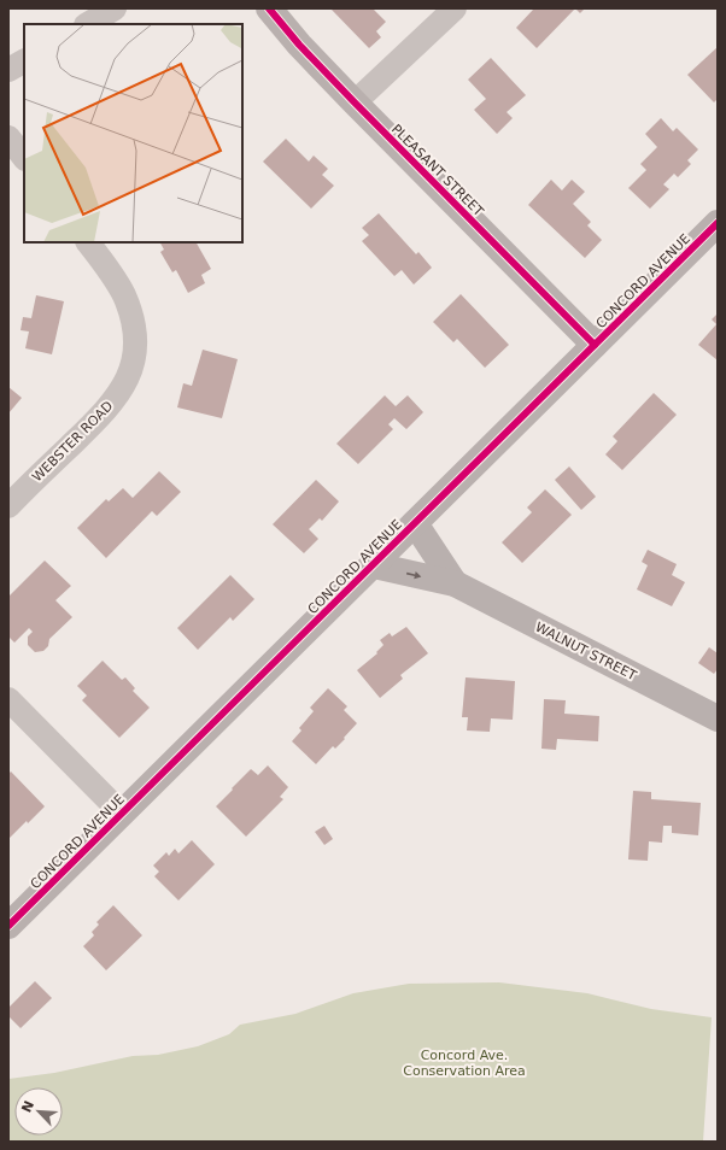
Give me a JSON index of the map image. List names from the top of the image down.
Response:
{
  "streets": {
    "main road": ["PLEASANT STREET", "CONCORD AVENUE", "WALNUT STREET"],
    "street": ["WEBSTER ROAD"]
  },
  "crossings": [
    ["PLEASANT STREET", "CONCORD AVENUE"],
    ["CONCORD AVENUE", "WALNUT STREET"]
  ],
  "parks": ["Concord Ave. Conservation Area"],
  "north": "top left"
}
